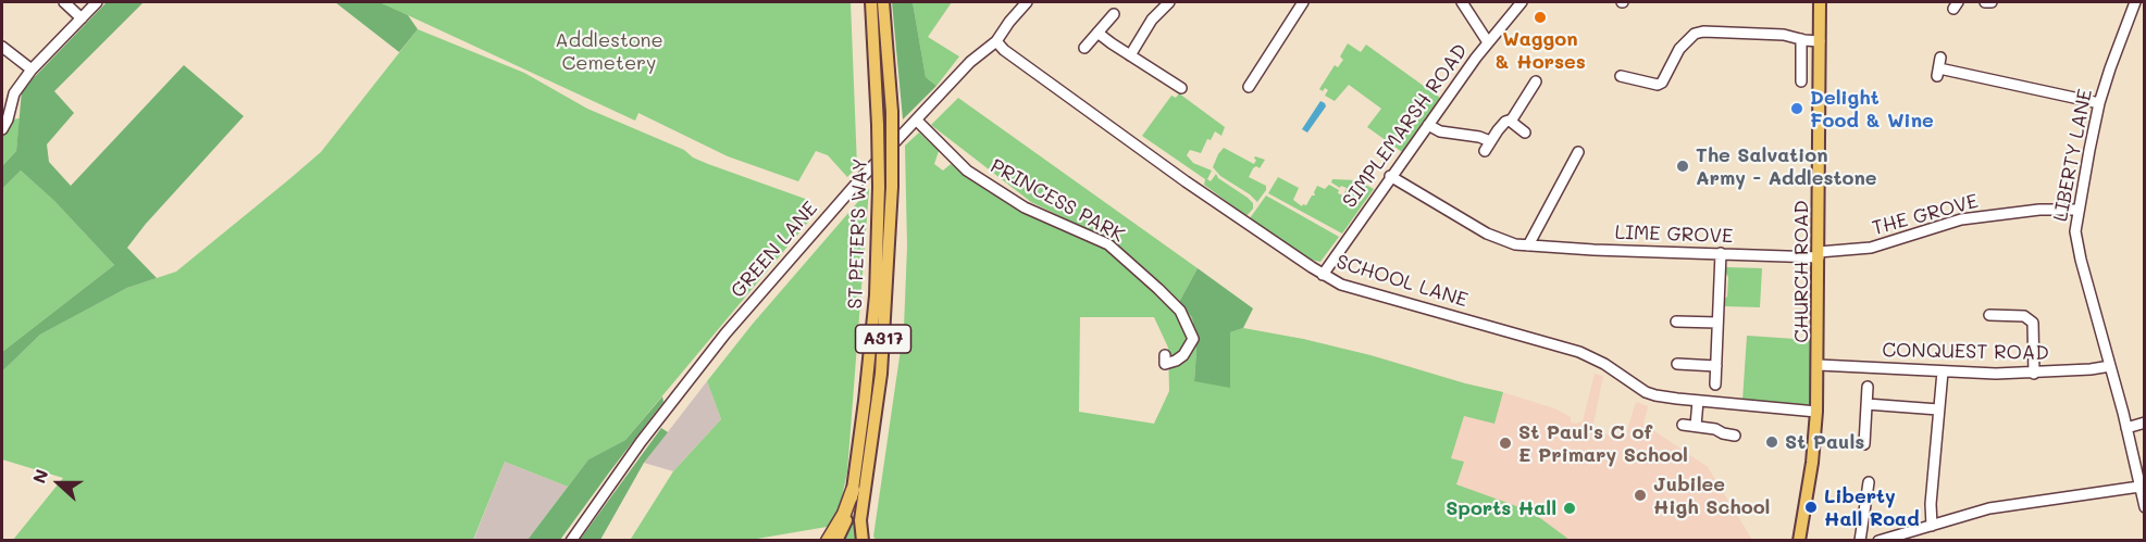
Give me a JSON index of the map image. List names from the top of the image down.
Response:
{
  "streets": {
    "main road": ["ST PETER'S WAY", "CHURCH ROAD", "A317"],
    "street": [
      "SIMPLEMARSH ROAD",
      "LIBERTY LANE",
      "PRINCESS PARK",
      "THE GROVE",
      "LIME GROVE",
      "GREEN LANE",
      "SCHOOL LANE",
      "CONQUEST ROAD"
    ]
  },
  "crossings": [
    ["SIMPLEMARSH ROAD", "LIME GROVE"],
    ["SIMPLEMARSH ROAD", "SCHOOL LANE"],
    ["LIBERTY LANE", "THE GROVE"],
    ["LIBERTY LANE", "CONQUEST ROAD"],
    ["PRINCESS PARK", "GREEN LANE"],
    ["THE GROVE", "LIME GROVE"],
    ["THE GROVE", "CHURCH ROAD"],
    ["LIME GROVE", "CHURCH ROAD"],
    ["GREEN LANE", "SCHOOL LANE"],
    ["CHURCH ROAD", "SCHOOL LANE"],
    ["CHURCH ROAD", "CONQUEST ROAD"]
  ],
  "parks": ["Addlestone Cemetery"],
  "places": [
    "Waggon & Horses",
    "Delight Food & Wine",
    "The Salvation Army - Addlestone",
    "St Pauls",
    "St Paul's C of E Primary School",
    "Jubilee High School",
    "Liberty Hall Road",
    "Sports Hall"
  ],
  "north": "left"
}
